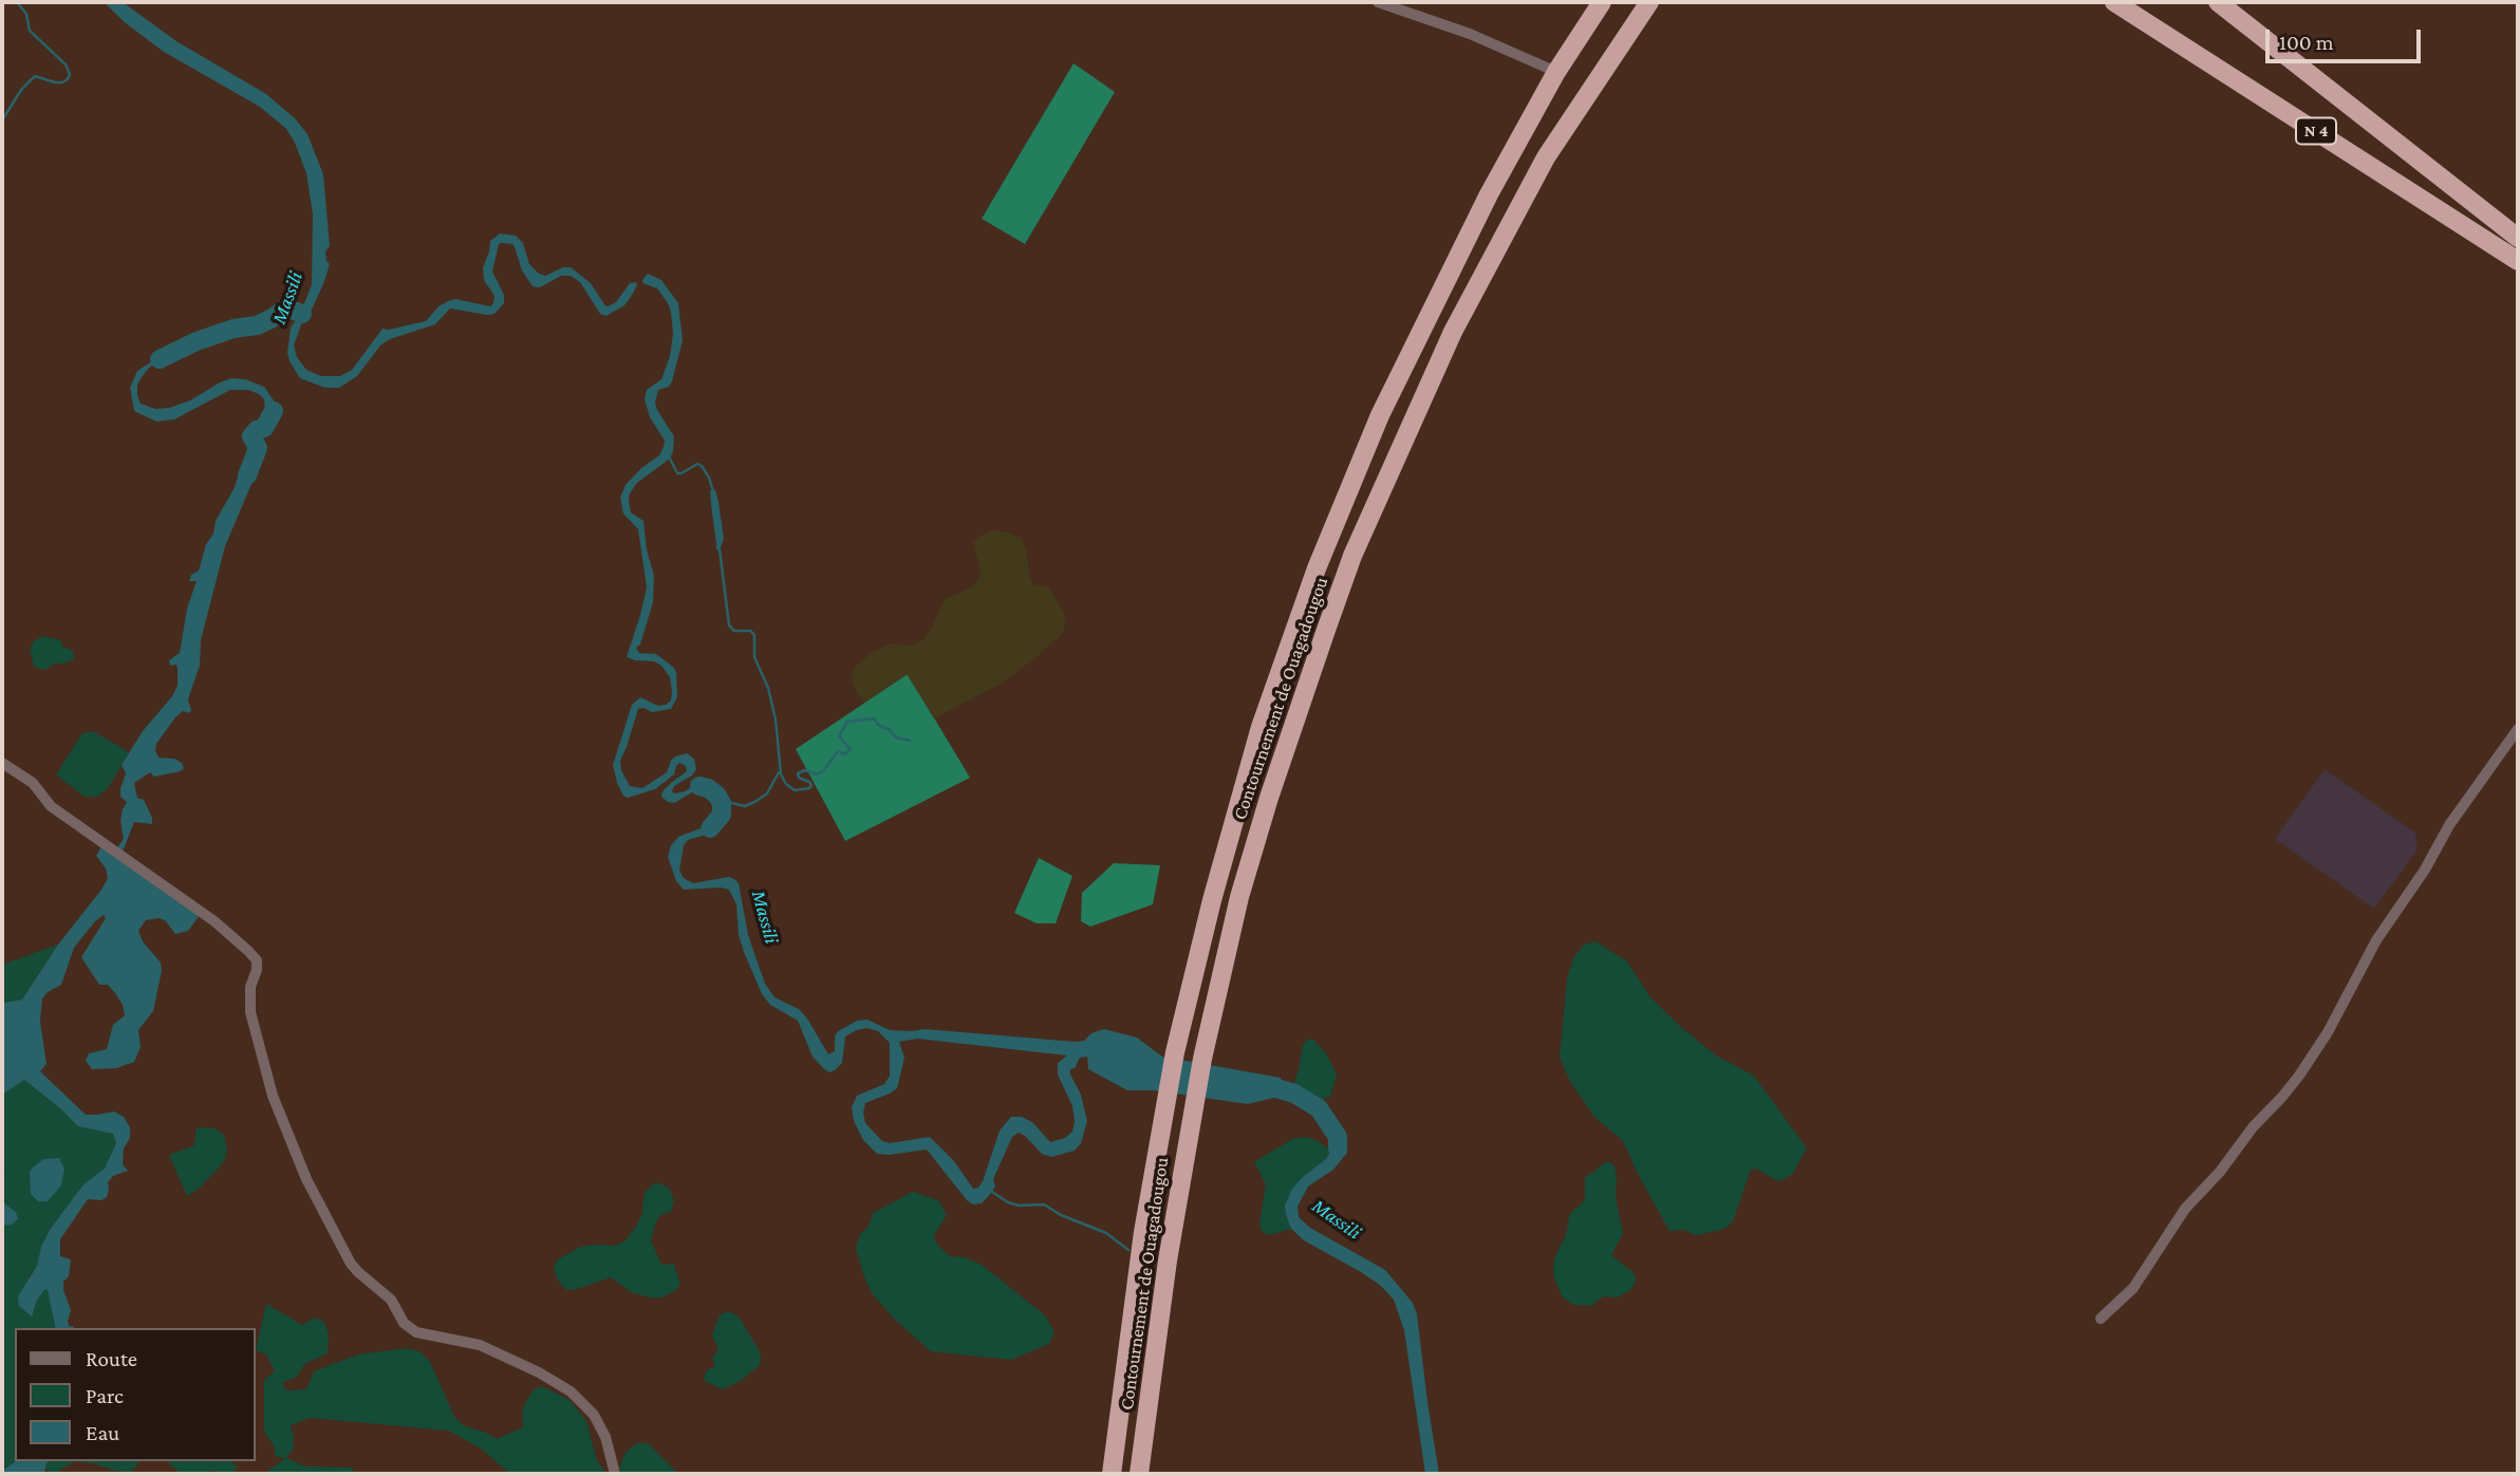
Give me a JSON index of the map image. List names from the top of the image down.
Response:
{
  "streets": {
    "highway": ["N 4", "Contournement de Ouagadougou"]
  },
  "water": ["Massili"],
  "legend": ["Route", "Parc", "Eau"],
  "scale_bar": "100 m"
}
